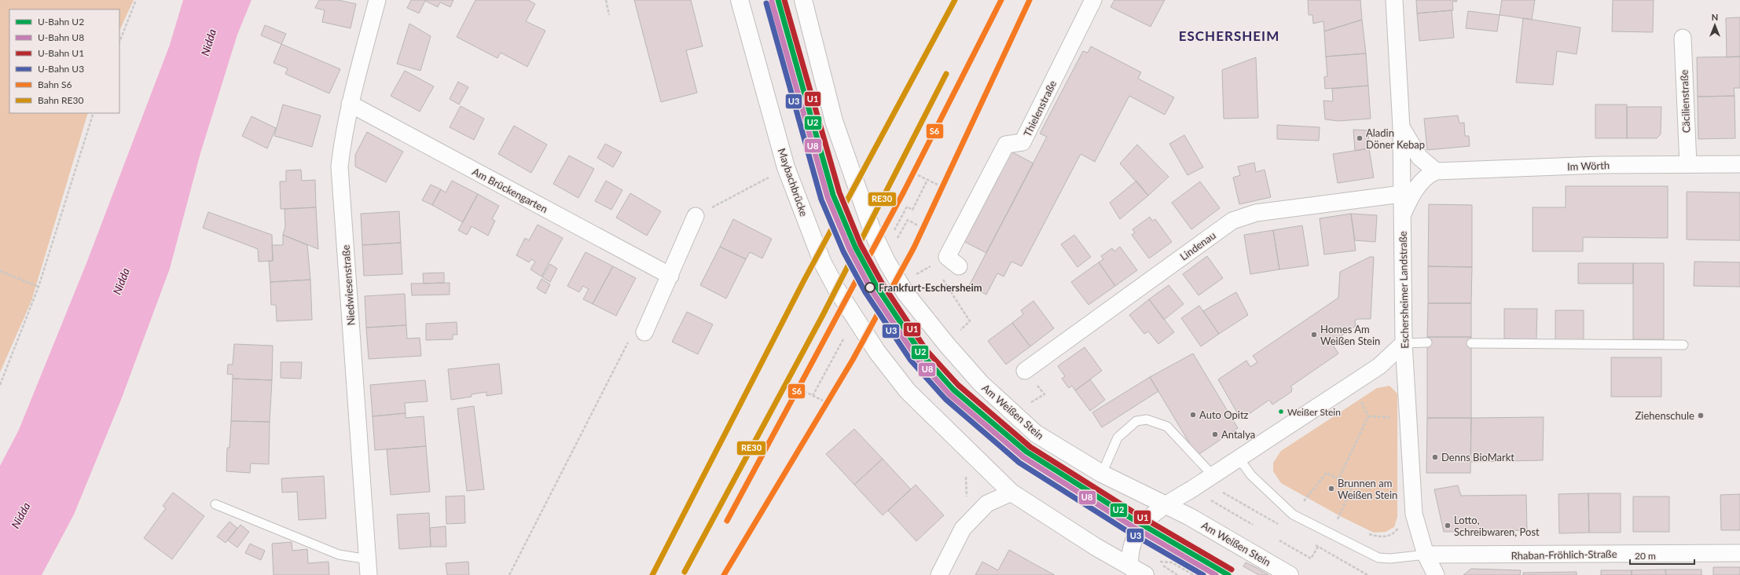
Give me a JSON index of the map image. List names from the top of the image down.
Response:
{
  "streets": {
    "main road": ["Maybachbrücke", "Am Weißen Stein"],
    "street": [
      "Cäcilienstraße",
      "Thielenstraße",
      "Im Wörth",
      "Am Brückengarten",
      "Lindenau",
      "Niedwiesenstraße",
      "Eschersheimer Landstraße",
      "Rhaban-Fröhlich-Straße"
    ]
  },
  "crossings": [
    ["Cäcilienstraße", "Im Wörth"],
    ["Am Brückengarten", "Niedwiesenstraße"],
    ["Lindenau", "Eschersheimer Landstraße"],
    ["Eschersheimer Landstraße", "Rhaban-Fröhlich-Straße"]
  ],
  "districts": ["ESCHERSHEIM"],
  "water": ["Nidda"],
  "places": [
    "Aladin Döner Kebap",
    "Frankfurt-Eschersheim",
    "Homes Am Weißen Stein",
    "Weißer Stein",
    "Auto Opitz",
    "Ziehenschule",
    "Antalya",
    "Denns BioMarkt",
    "Brunnen am Weißen Stein",
    "Lotto, Schreibwaren, Post"
  ],
  "lines": [
    "metro line U2",
    "metro line U1",
    "rail line S6",
    "rail line RE30",
    "metro line U8",
    "metro line U3"
  ],
  "legend": [
    "U-Bahn U2",
    "U-Bahn U8",
    "U-Bahn U1",
    "U-Bahn U3",
    "Bahn S6",
    "Bahn RE30"
  ],
  "scale_bar": "20 m",
  "north": "top"
}
